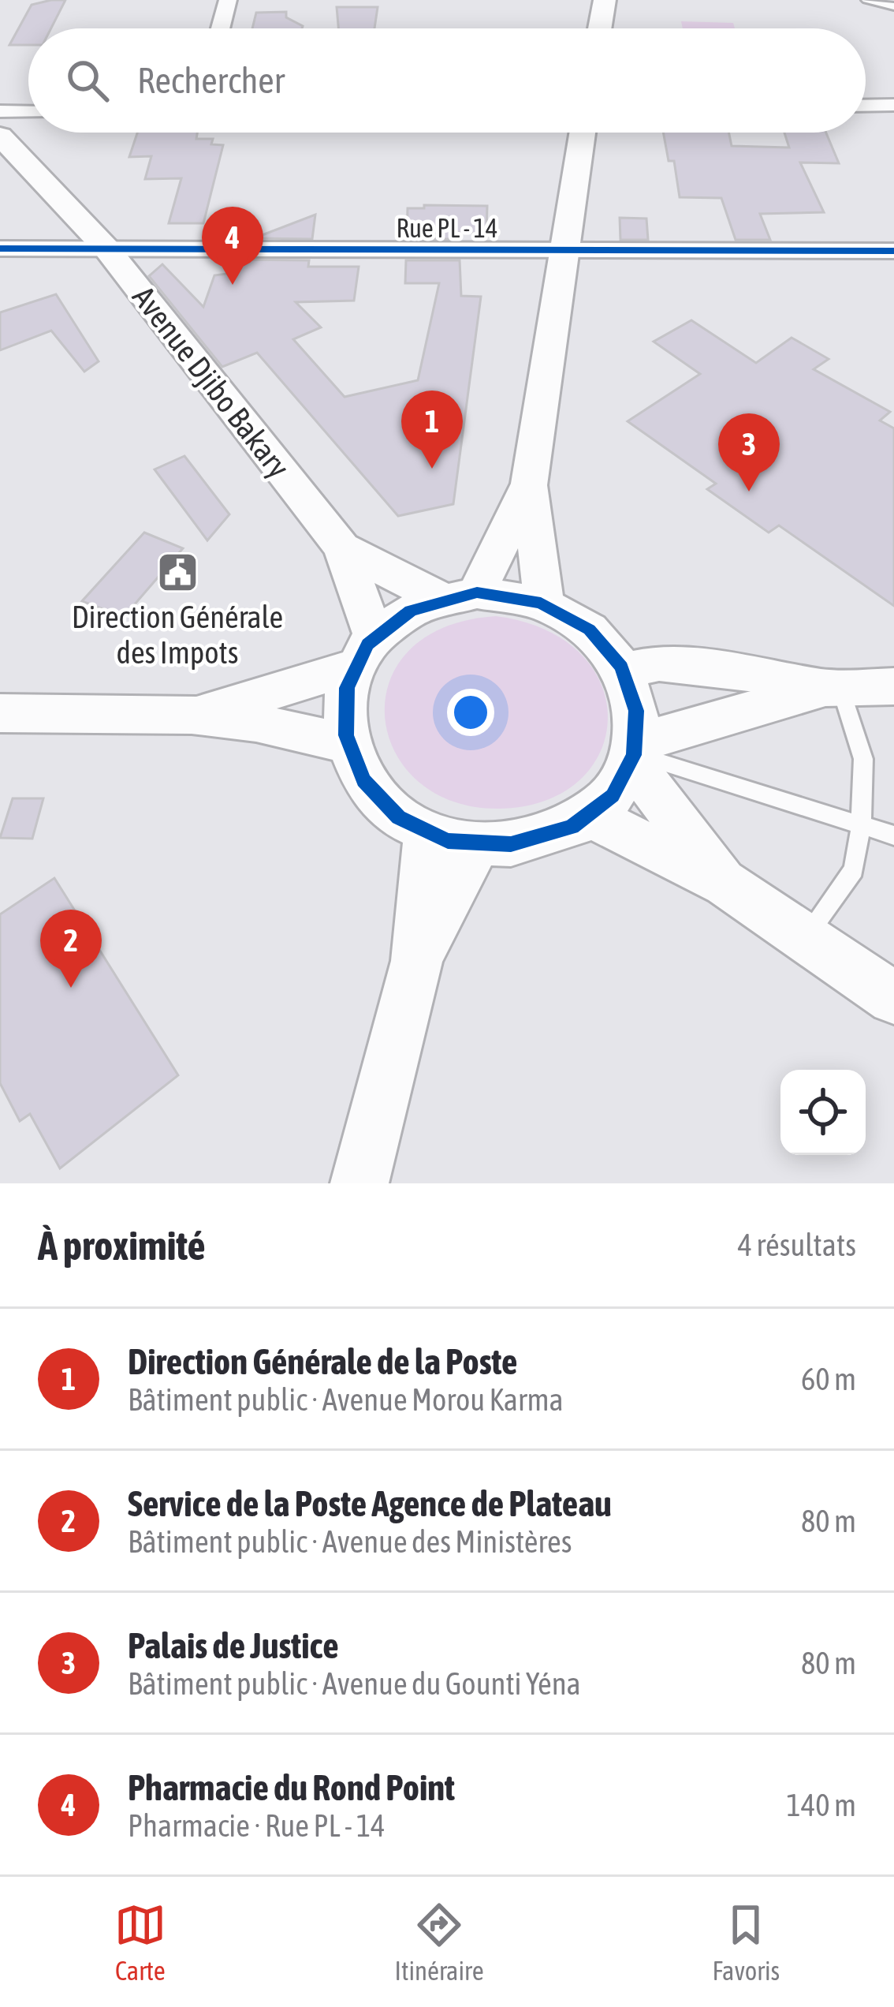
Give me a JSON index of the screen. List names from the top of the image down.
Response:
{
  "streets": {
    "street": ["Rue PL - 14", "Avenue Djibo Bakary"]
  },
  "crossings": [
    ["Rue PL - 14", "Avenue Djibo Bakary"]
  ],
  "places": {
    "public building": ["Direction Générale des Impots"]
  },
  "page": {
    "search": "Rechercher",
    "pins": [
      "4",
      "1",
      "3",
      "2"
    ],
    "heading": ["À proximité", "4 résultats"],
    "list": [
      {
        "mark": "1",
        "name": "Direction Générale de la Poste",
        "note": "Bâtiment public · Avenue Morou Karma",
        "value": "60 m"
      },
      {
        "mark": "2",
        "name": "Service de la Poste Agence de Plateau",
        "note": "Bâtiment public · Avenue des Ministères",
        "value": "80 m"
      },
      {
        "mark": "3",
        "name": "Palais de Justice",
        "note": "Bâtiment public · Avenue du Gounti Yéna",
        "value": "80 m"
      },
      {
        "mark": "4",
        "name": "Pharmacie du Rond Point",
        "note": "Pharmacie · Rue PL - 14",
        "value": "140 m"
      }
    ],
    "nav": ["Carte", "Itinéraire", "Favoris"]
  }
}
